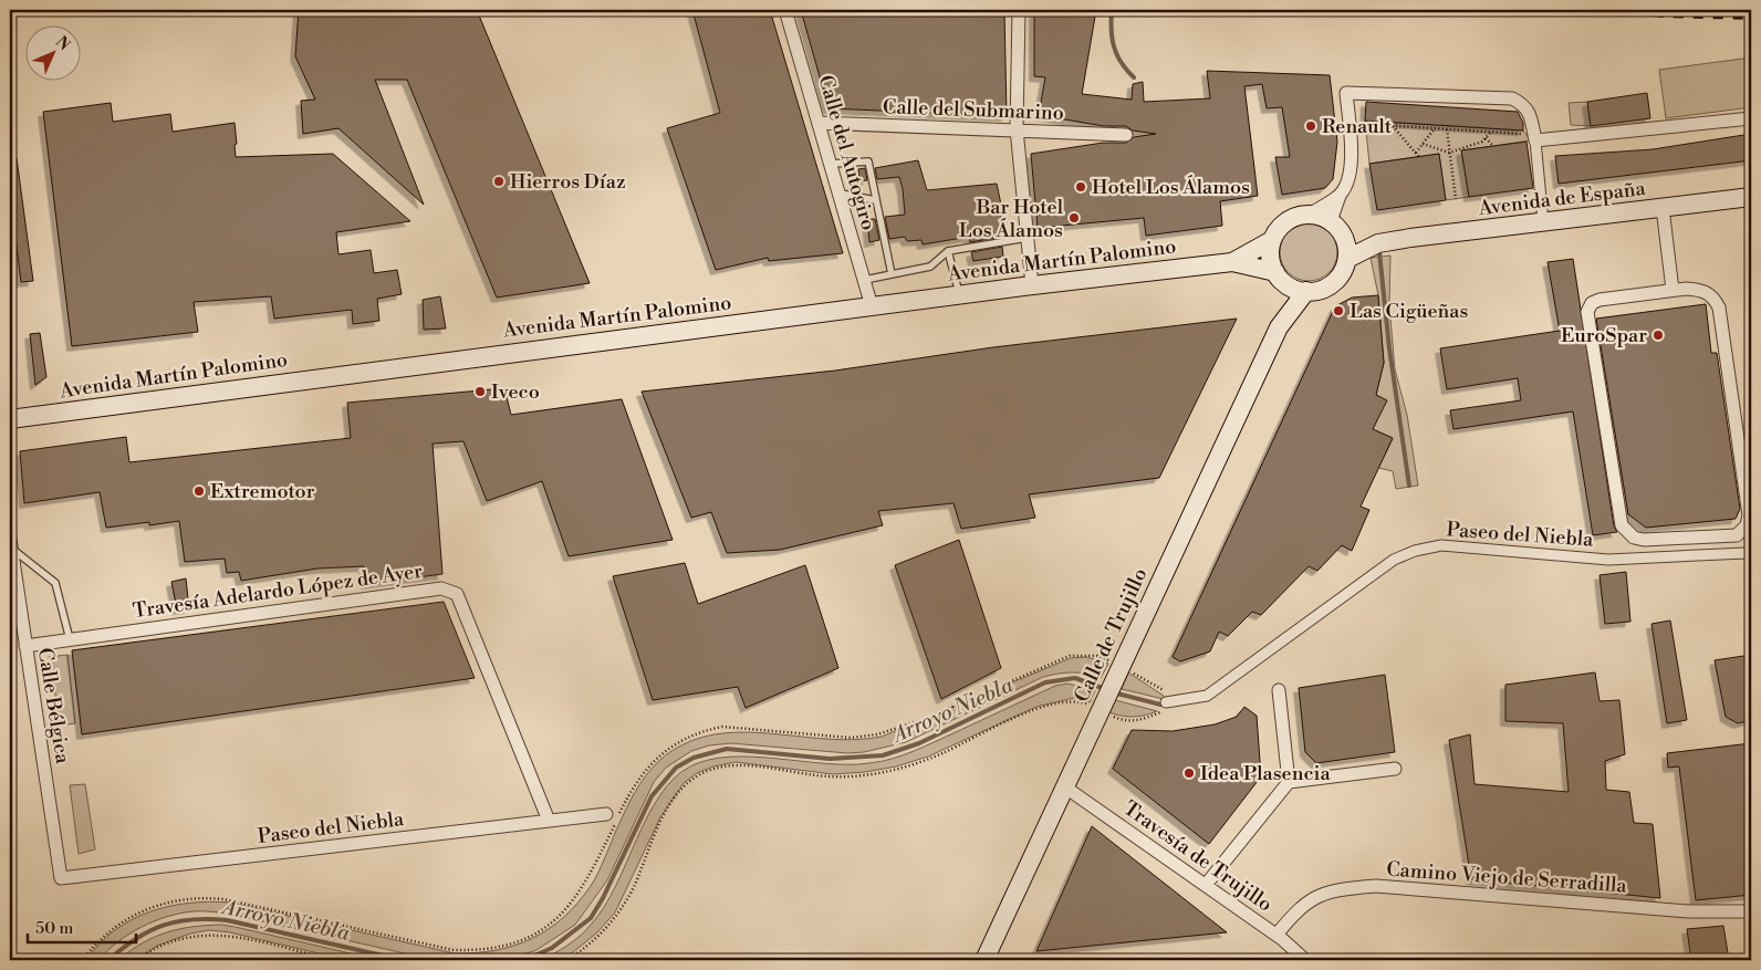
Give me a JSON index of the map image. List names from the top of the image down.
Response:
{
  "streets": {
    "main road": ["Avenida de España", "Avenida Martín Palomino", "Calle de Trujillo"],
    "street": [
      "Calle del Submarino",
      "Calle del Autogiro",
      "Paseo del Niebla",
      "Travesía Adelardo López de Ayer",
      "Calle Bélgica",
      "Travesía de Trujillo",
      "Camino Viejo de Serradilla"
    ]
  },
  "crossings": [
    ["Calle del Submarino", "Calle del Autogiro"],
    ["Calle del Autogiro", "Avenida Martín Palomino"],
    ["Avenida de España", "Avenida Martín Palomino"],
    ["Paseo del Niebla", "Travesía Adelardo López de Ayer"],
    ["Paseo del Niebla", "Calle Bélgica"],
    ["Travesía Adelardo López de Ayer", "Calle Bélgica"],
    ["Calle de Trujillo", "Travesía de Trujillo"],
    ["Travesía de Trujillo", "Camino Viejo de Serradilla"]
  ],
  "water": ["Arroyo Niebla"],
  "places": [
    "Renault",
    "Hierros Díaz",
    "Hotel Los Álamos",
    "Bar Hotel Los Álamos",
    "Las Cigüeñas",
    "EuroSpar",
    "Iveco",
    "Extremotor",
    "Idea Plasencia"
  ],
  "scale_bar": "50 m",
  "north": "top right"
}
